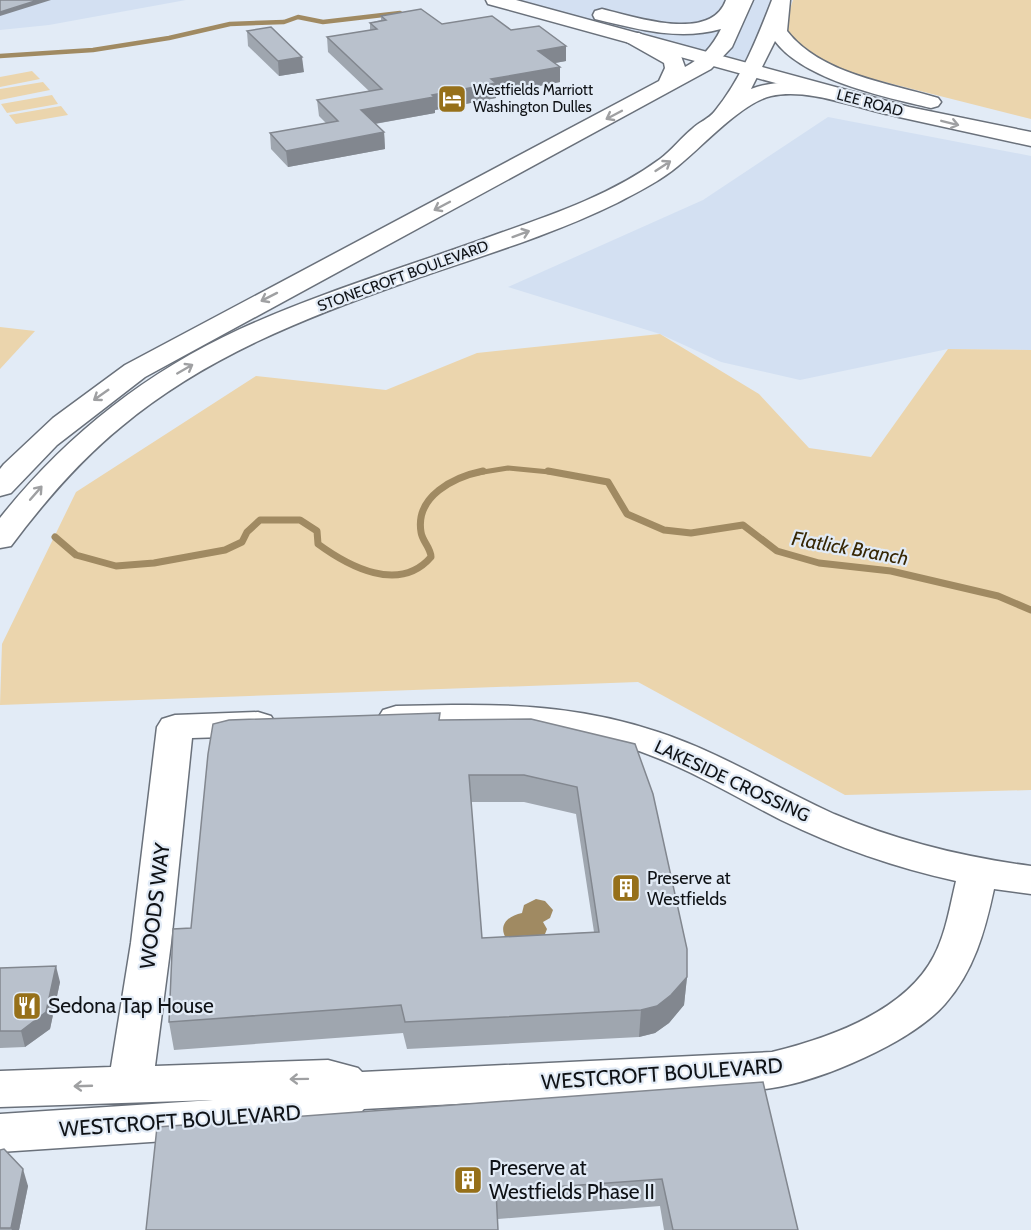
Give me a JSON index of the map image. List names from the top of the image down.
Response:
{
  "streets": {
    "main road": [
      "LEE ROAD",
      "STONECROFT BOULEVARD",
      "LAKESIDE CROSSING",
      "WOODS WAY",
      "WESTCROFT BOULEVARD"
    ]
  },
  "crossings": [
    ["LEE ROAD", "STONECROFT BOULEVARD"],
    ["LAKESIDE CROSSING", "WESTCROFT BOULEVARD"],
    ["WOODS WAY", "WESTCROFT BOULEVARD"]
  ],
  "water": ["Flatlick Branch"],
  "places": {
    "hotel": ["Westfields Marriott Washington Dulles"],
    "building": ["Preserve at Westfields", "Preserve at Westfields Phase II"],
    "restaurant": ["Sedona Tap House"]
  }
}
